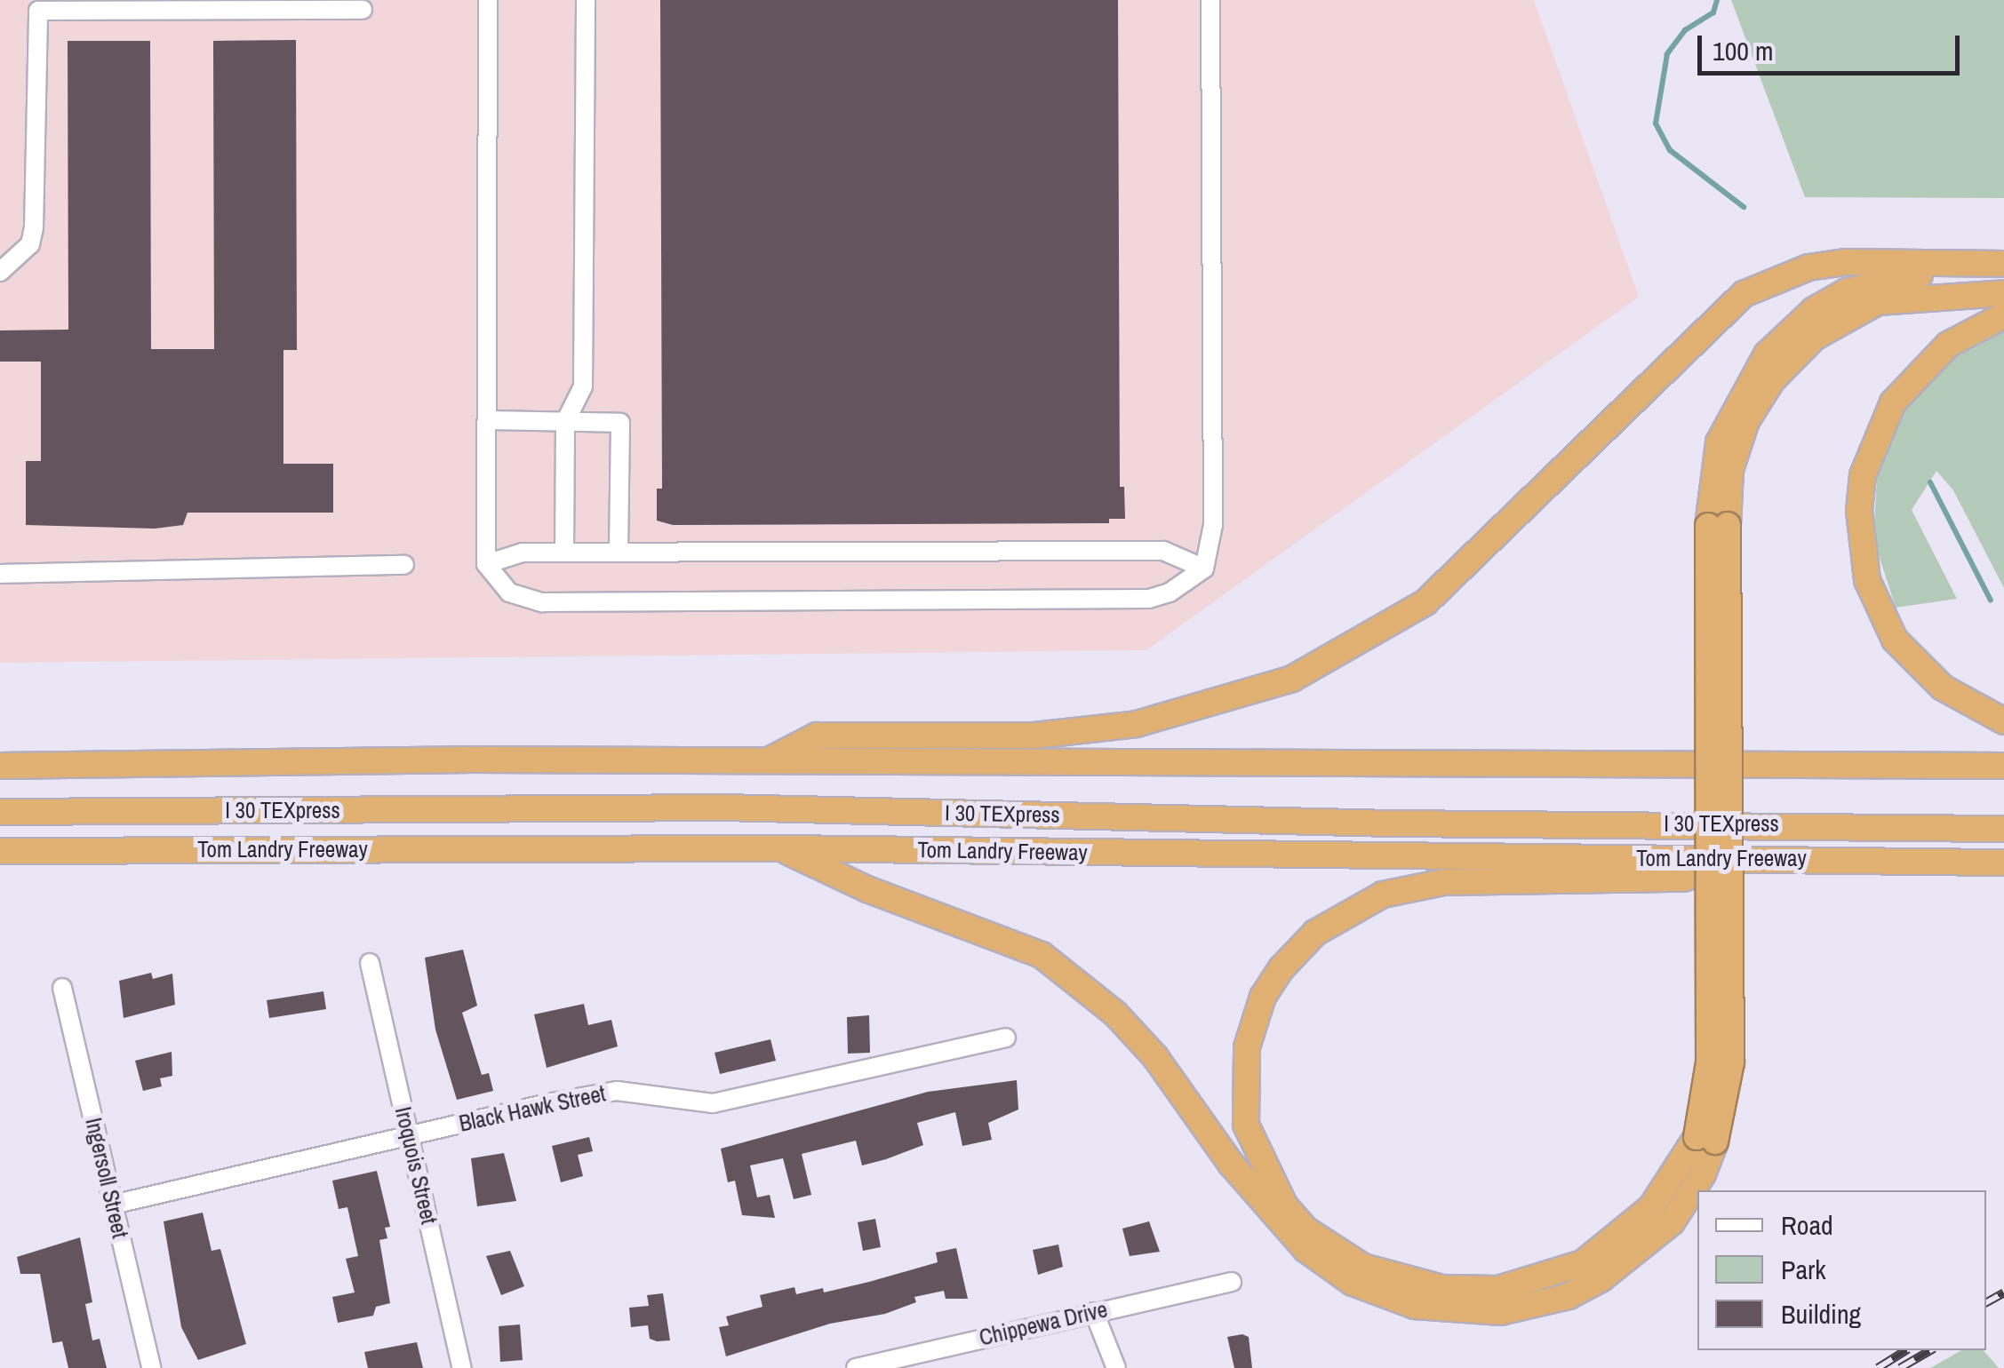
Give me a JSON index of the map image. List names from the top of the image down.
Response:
{
  "streets": {
    "highway": ["I 30 TEXpress", "Tom Landry Freeway"],
    "street": [
      "Black Hawk Street",
      "Iroquois Street",
      "Ingersoll Street",
      "Chippewa Drive"
    ]
  },
  "crossings": [
    ["Black Hawk Street", "Iroquois Street"],
    ["Black Hawk Street", "Ingersoll Street"]
  ],
  "legend": ["Road", "Park", "Building"],
  "scale_bar": "100 m"
}
